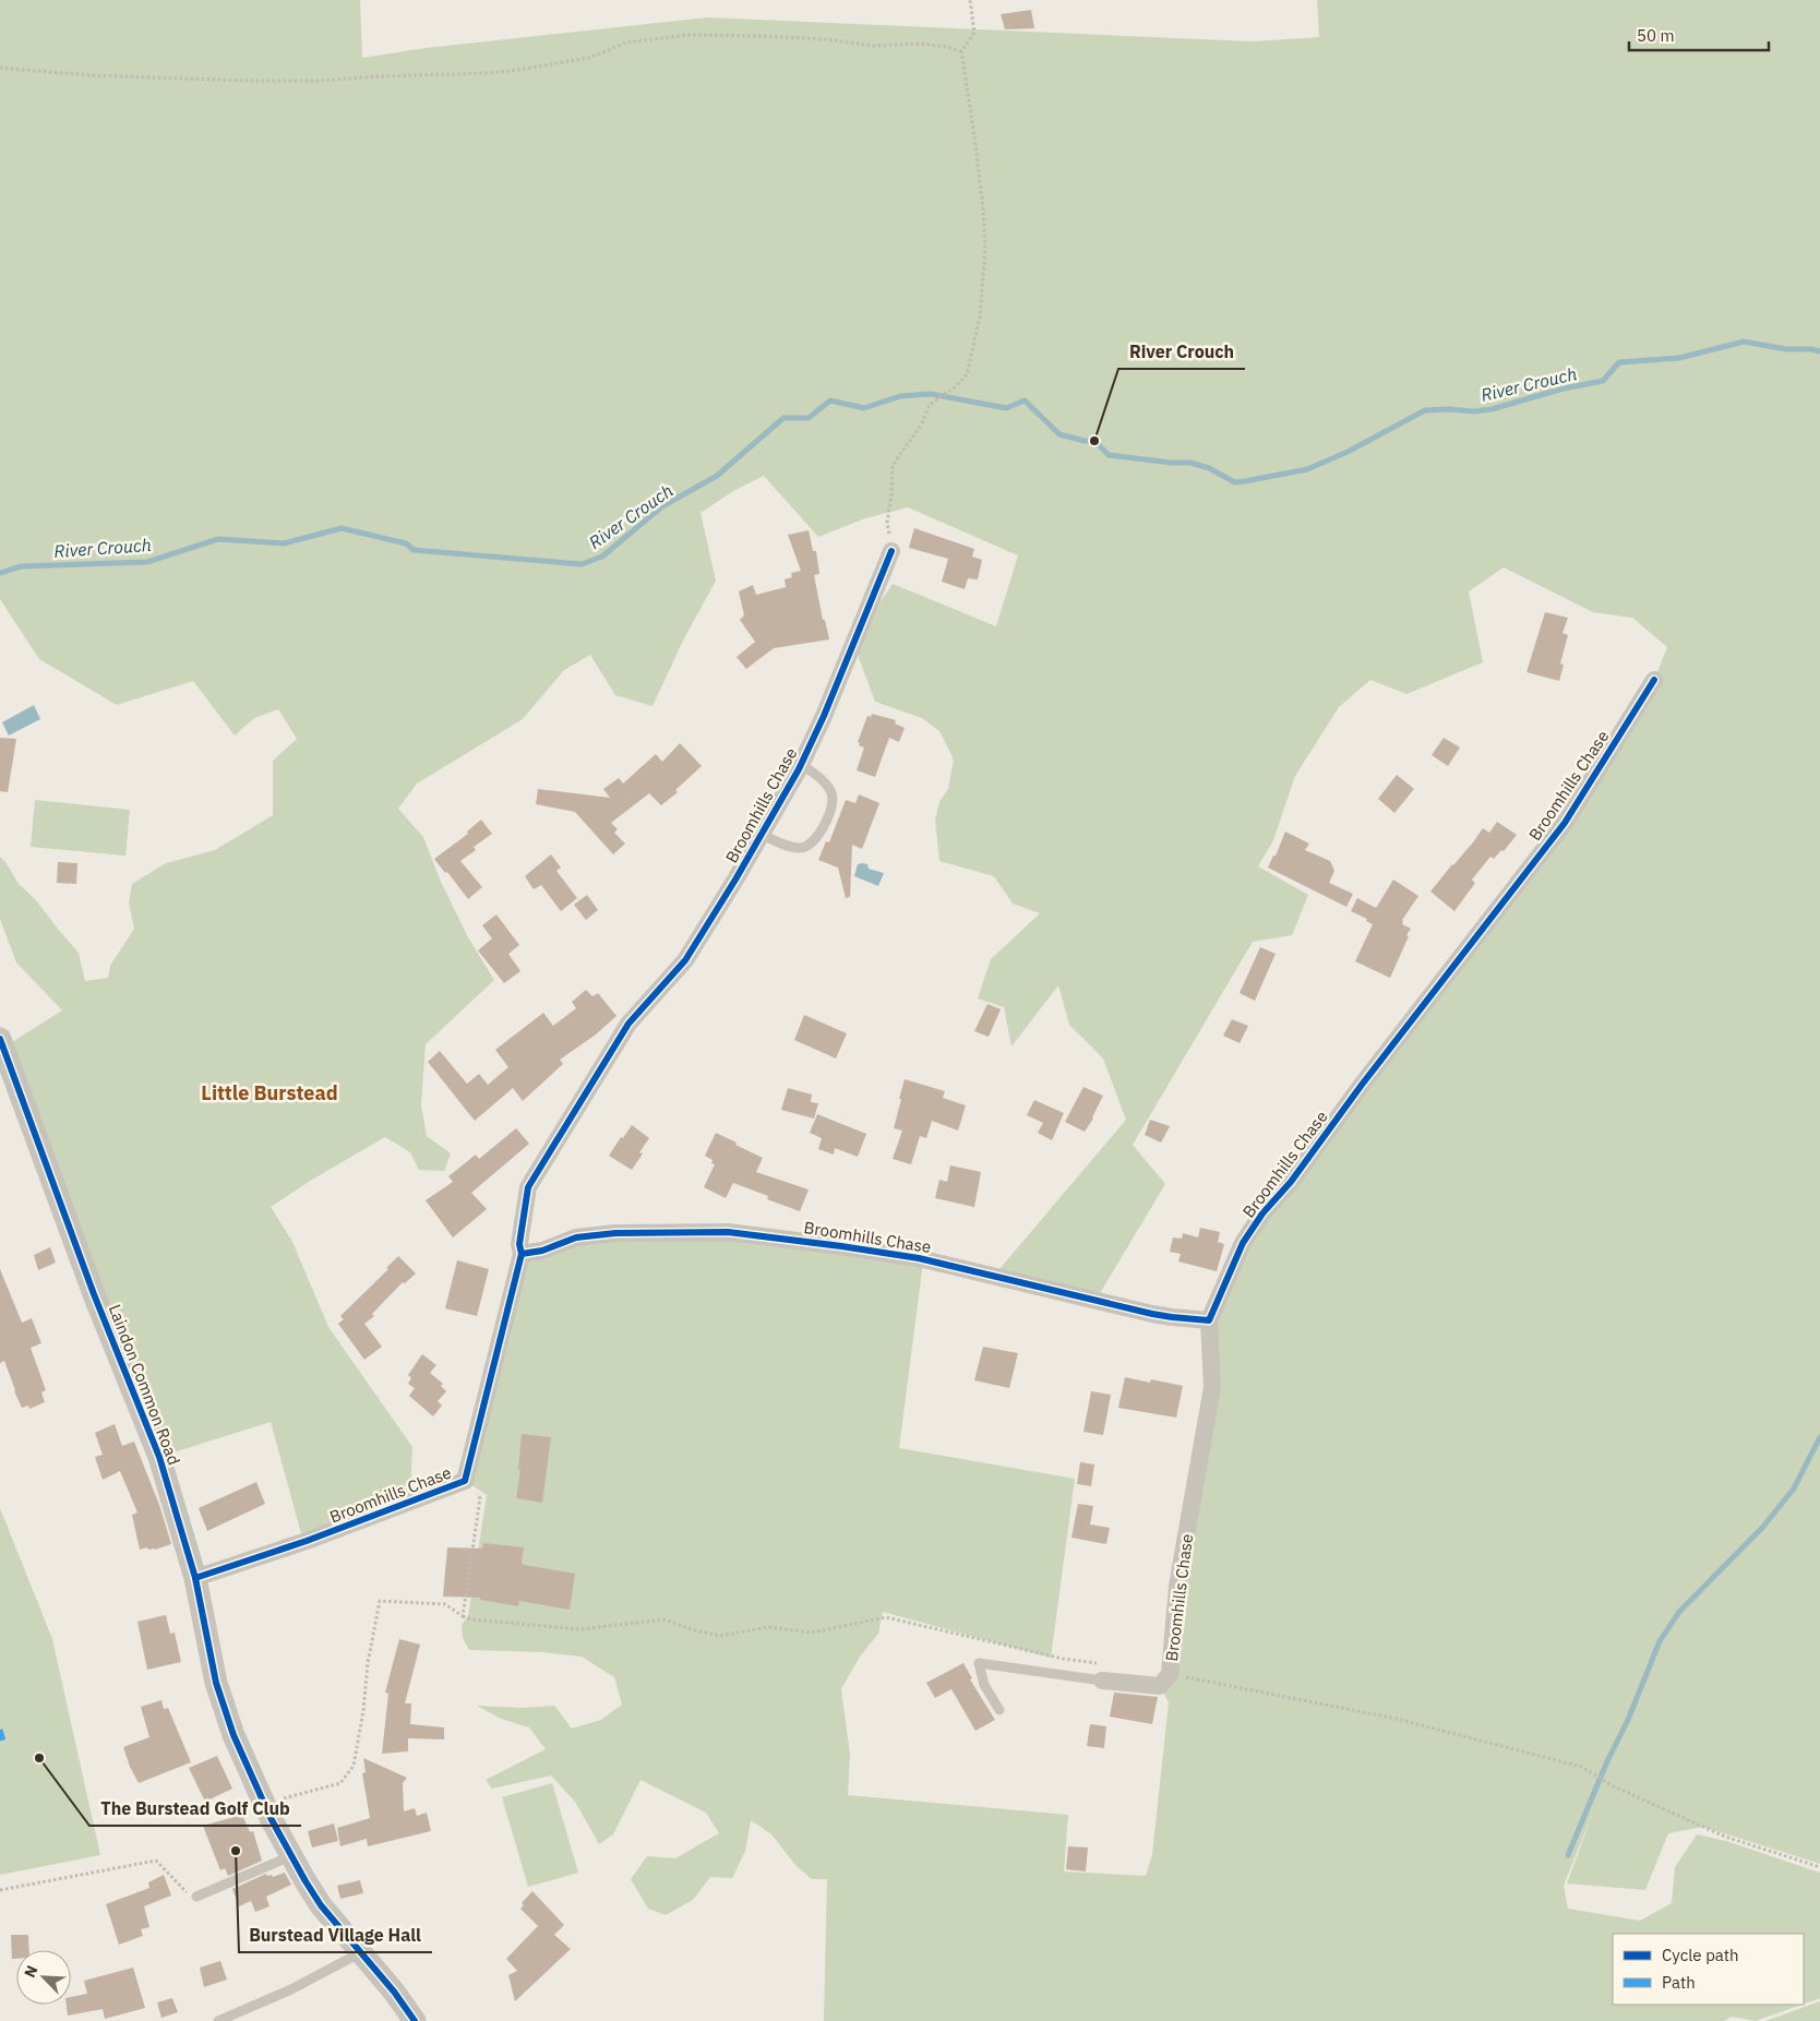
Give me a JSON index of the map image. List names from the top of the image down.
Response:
{
  "streets": {
    "street": ["Broomhills Chase", "Laindon Common Road"]
  },
  "crossings": [
    ["Broomhills Chase", "Laindon Common Road"]
  ],
  "districts": ["Little Burstead"],
  "water": ["River Crouch"],
  "places": ["River Crouch", "The Burstead Golf Club", "Burstead Village Hall"],
  "legend": ["Cycle path", "Path"],
  "scale_bar": "50 m",
  "north": "top left"
}
